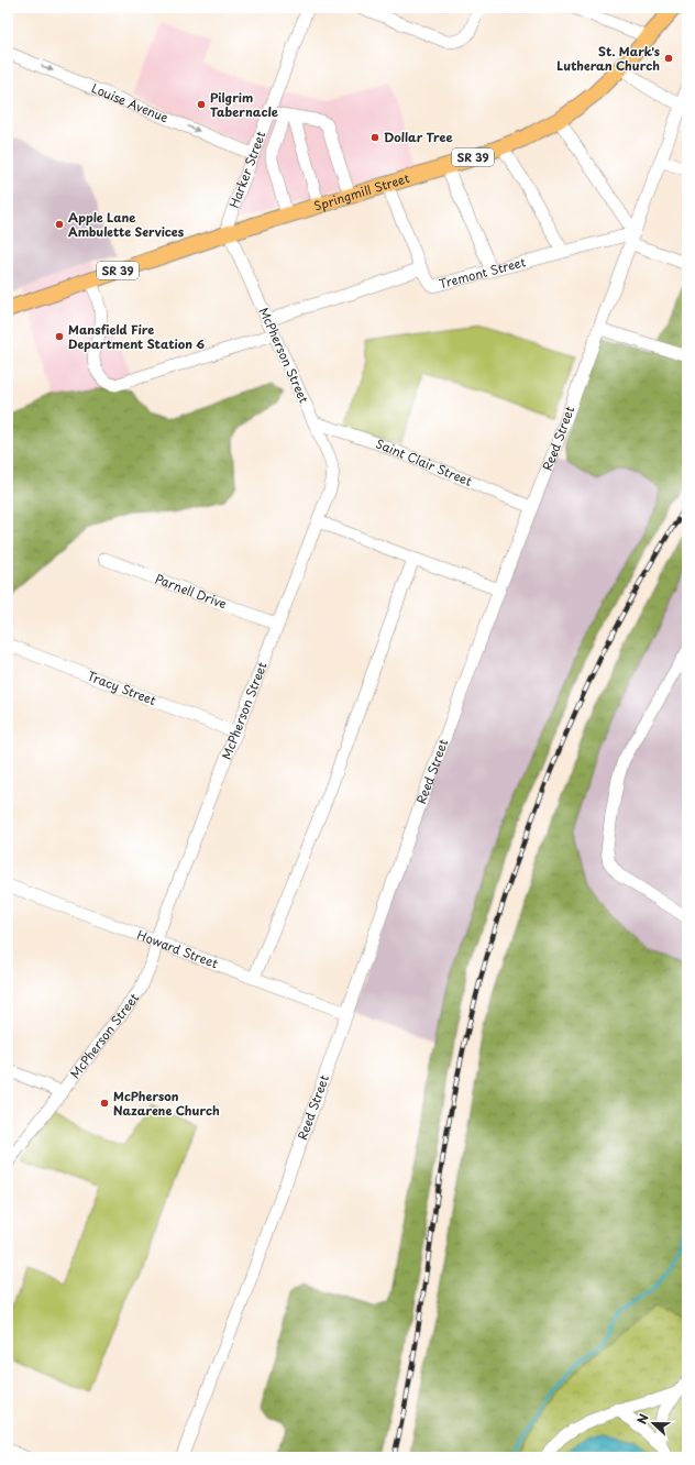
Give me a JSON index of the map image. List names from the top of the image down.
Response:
{
  "streets": {
    "main road": ["SR 39", "Springmill Street"],
    "street": [
      "Louise Avenue",
      "Harker Street",
      "Tremont Street",
      "McPherson Street",
      "Reed Street",
      "Saint Clair Street",
      "Parnell Drive",
      "Tracy Street",
      "Howard Street"
    ]
  },
  "crossings": [
    ["Louise Avenue", "Harker Street"],
    ["Harker Street", "Springmill Street"],
    ["Harker Street", "McPherson Street"],
    ["Springmill Street", "McPherson Street"],
    ["Tremont Street", "Reed Street"],
    ["McPherson Street", "Saint Clair Street"],
    ["McPherson Street", "Parnell Drive"],
    ["McPherson Street", "Tracy Street"],
    ["McPherson Street", "Howard Street"],
    ["Reed Street", "Saint Clair Street"],
    ["Reed Street", "Howard Street"]
  ],
  "one_way": ["Louise Avenue"],
  "places": [
    "St. Mark's Lutheran Church",
    "Pilgrim Tabernacle",
    "Dollar Tree",
    "Apple Lane Ambulette Services",
    "Mansfield Fire Department Station 6",
    "McPherson Nazarene Church"
  ],
  "north": "left"
}
